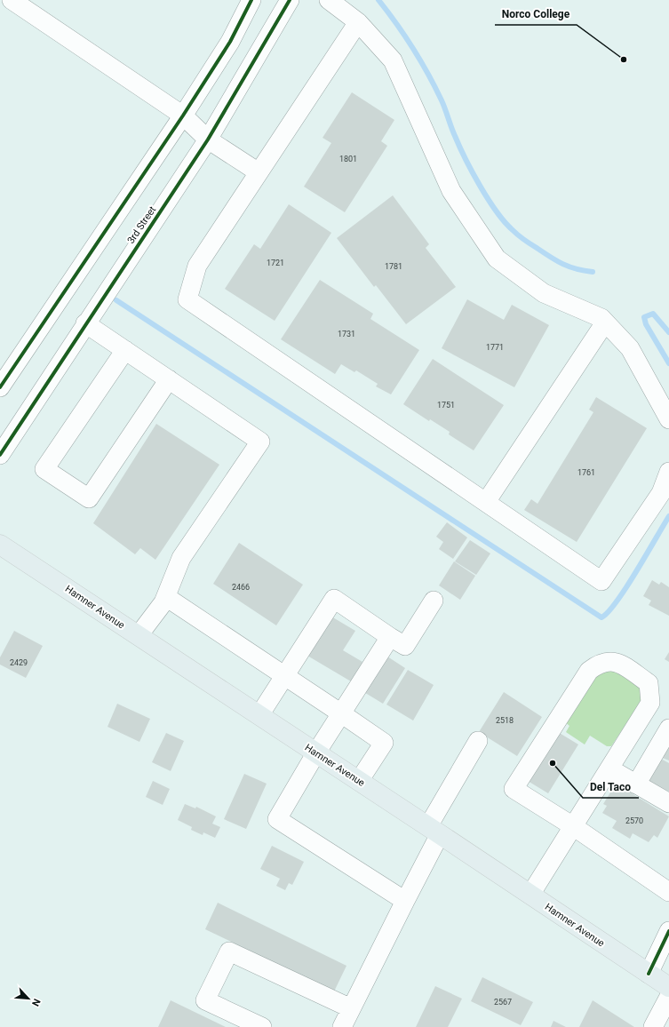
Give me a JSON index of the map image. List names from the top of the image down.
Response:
{
  "streets": {
    "main road": ["Hamner Avenue"],
    "street": ["3rd Street"]
  },
  "places": ["Norco College", "Del Taco"],
  "house_numbers": [
    "1801",
    "1721",
    "1781",
    "1731",
    "1771",
    "1751",
    "1761",
    "2466",
    "2429",
    "2518",
    "2570",
    "2567"
  ],
  "north": "bottom right"
}
